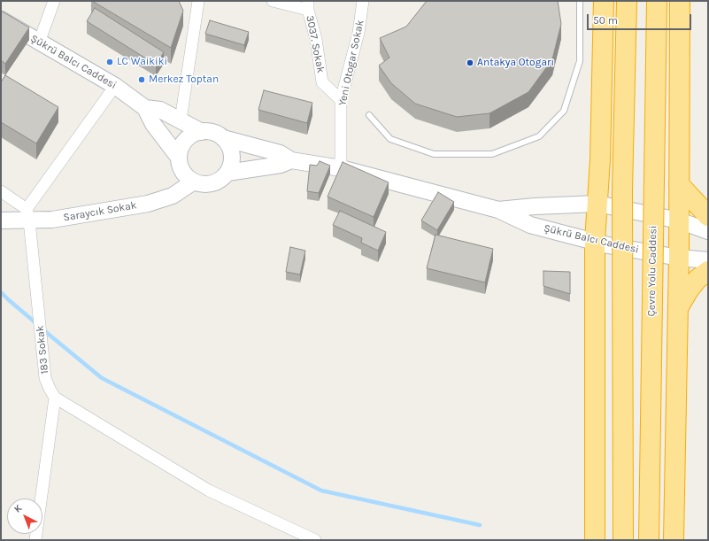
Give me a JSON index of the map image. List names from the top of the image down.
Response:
{
  "streets": {
    "highway": ["Çevre Yolu Caddesi"],
    "street": [
      "3037. Sokak",
      "Şükrü Balcı Caddesi",
      "Yeni Otogar Sokak",
      "Saraycık Sokak",
      "183 Sokak"
    ]
  },
  "crossings": [
    ["3037. Sokak", "Yeni Otogar Sokak"],
    ["Şükrü Balcı Caddesi", "Yeni Otogar Sokak"],
    ["Şükrü Balcı Caddesi", "Saraycık Sokak"],
    ["Saraycık Sokak", "183 Sokak"]
  ],
  "places": ["LC Waikiki", "Antakya Otogarı", "Merkez Toptan"],
  "scale_bar": "50 m",
  "north": "top left"
}
